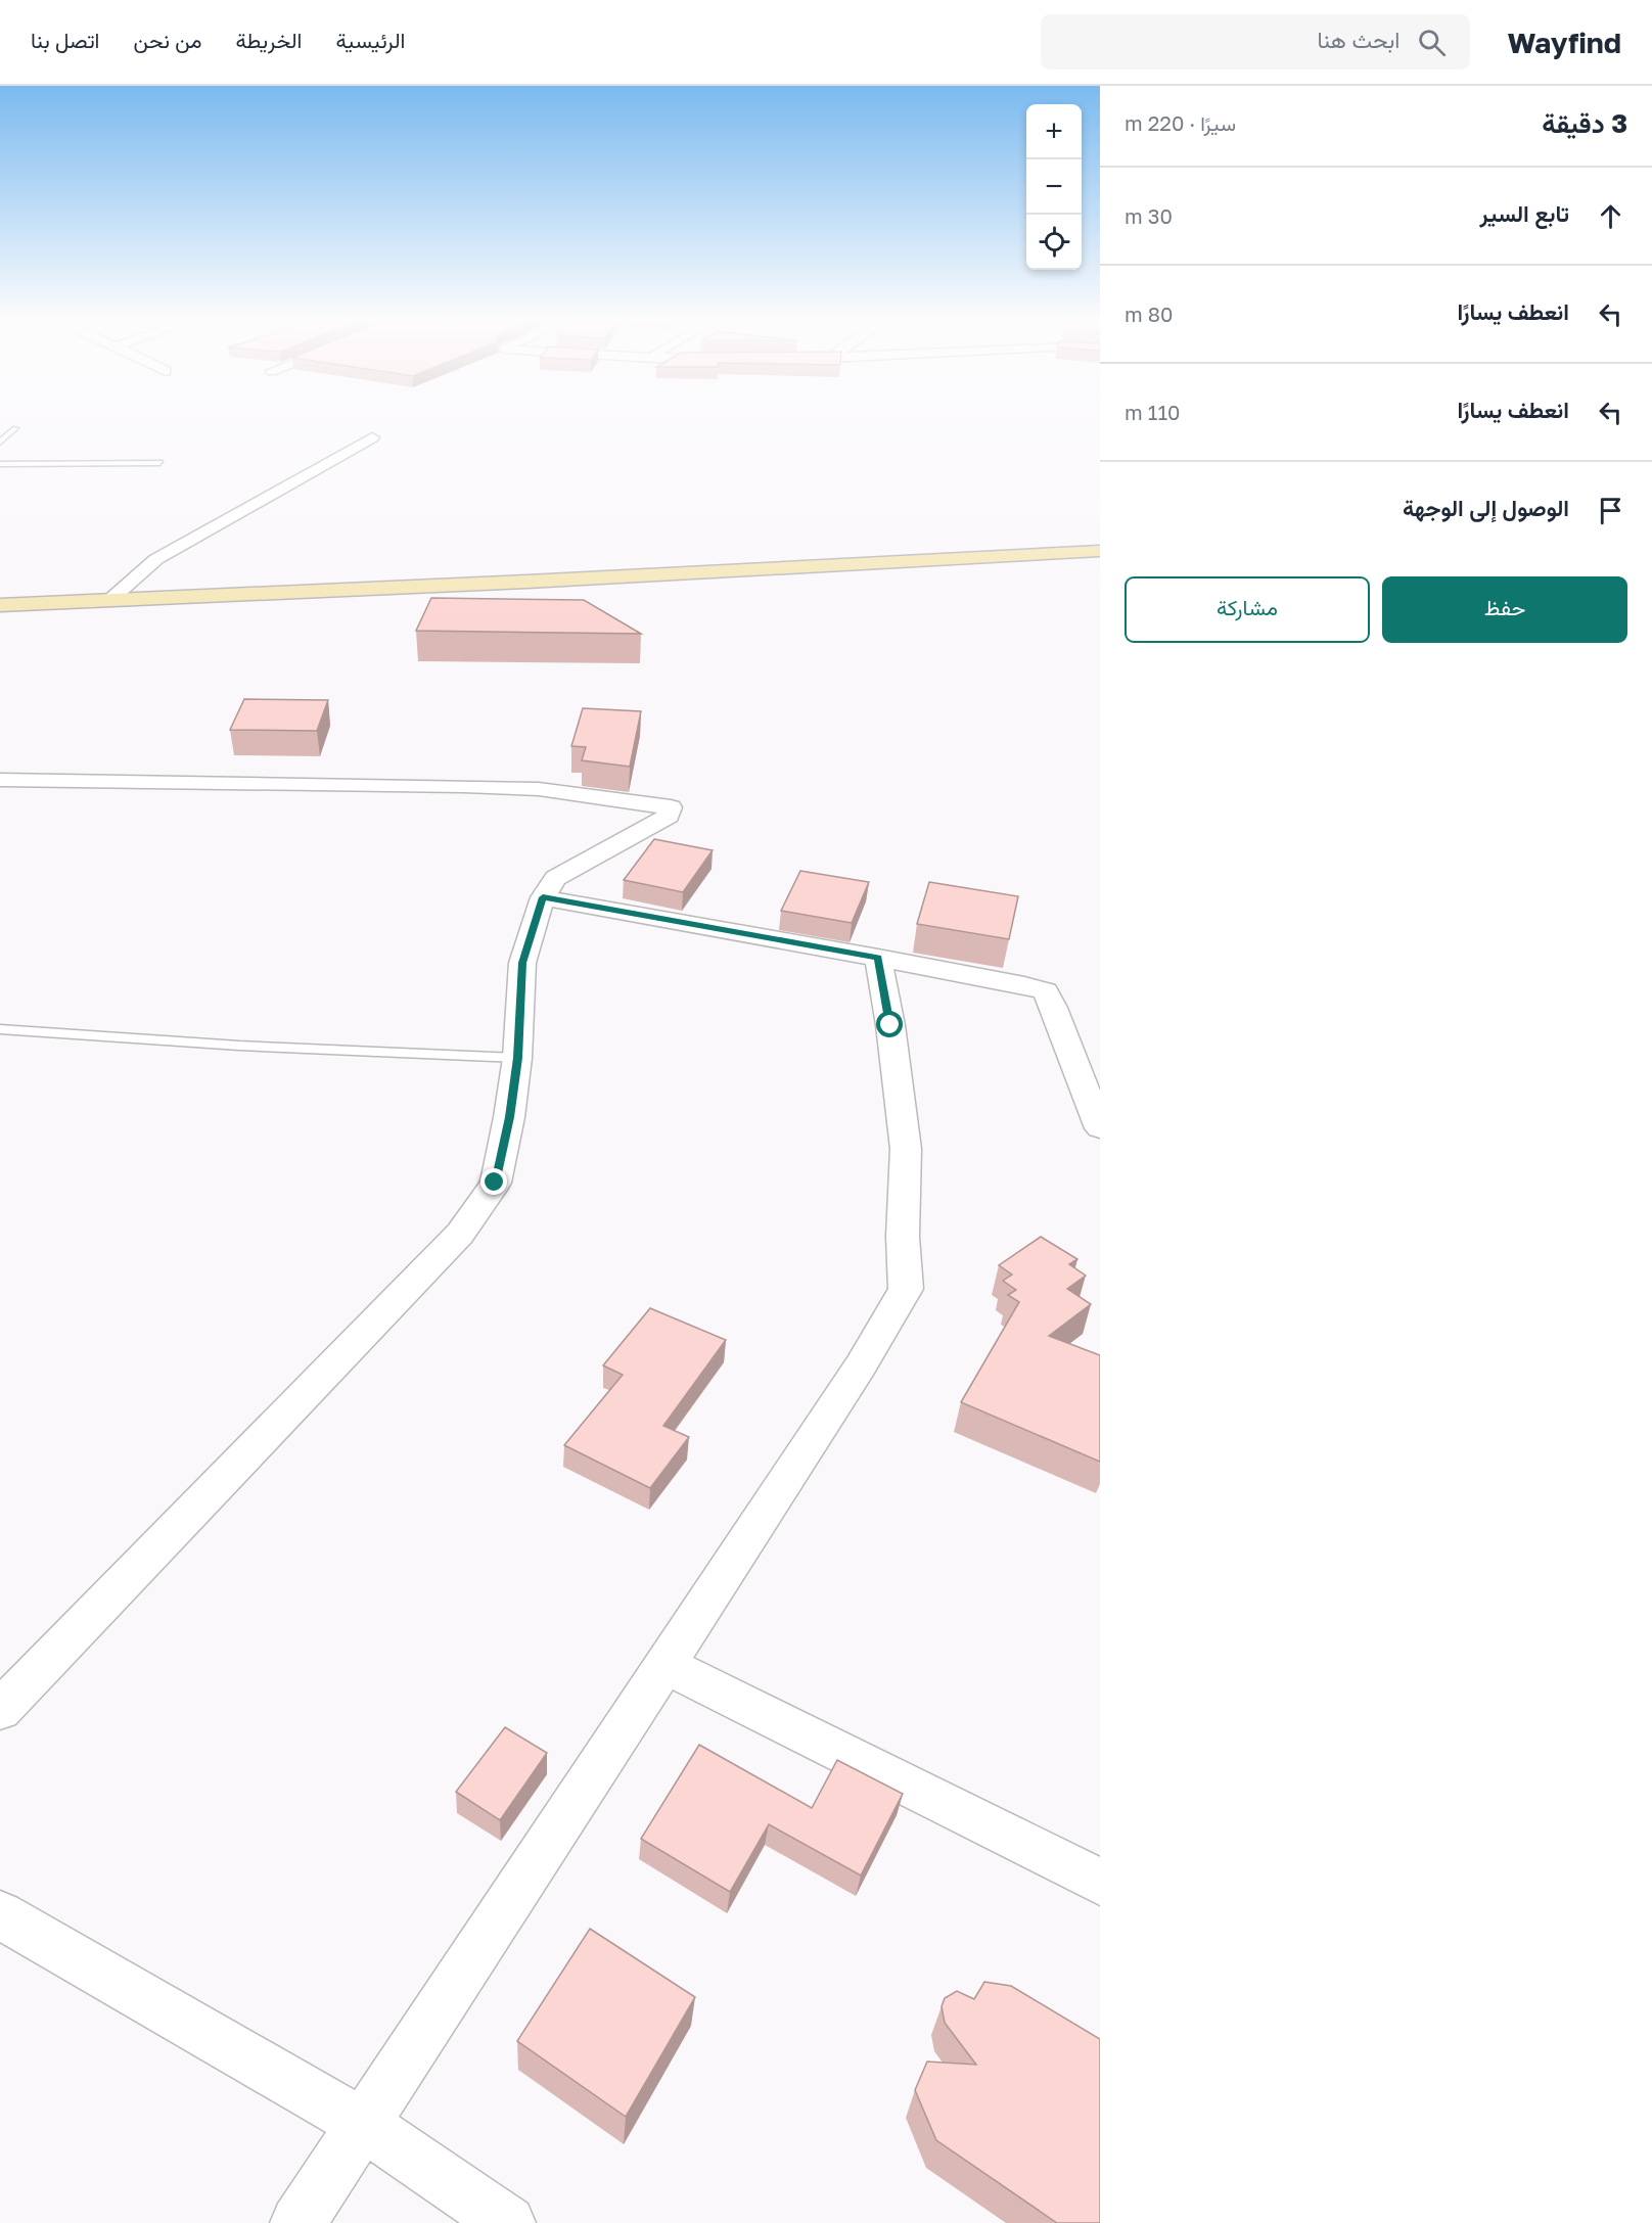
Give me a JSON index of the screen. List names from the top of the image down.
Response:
{
  "page": {
    "header": "Wayfind",
    "search": "ابحث هنا",
    "nav": [
      "الرئيسية",
      "الخريطة",
      "من نحن",
      "اتصل بنا"
    ],
    "heading": ["3 دقيقة", "سيرًا · 220 m"],
    "map_buttons": ["+", "−"],
    "list": [
      ["تابع السير", "30 m"],
      ["انعطف يسارًا", "80 m"],
      ["انعطف يسارًا", "110 m"],
      "الوصول إلى الوجهة"
    ],
    "buttons": ["حفظ", "مشاركة"]
  }
}
